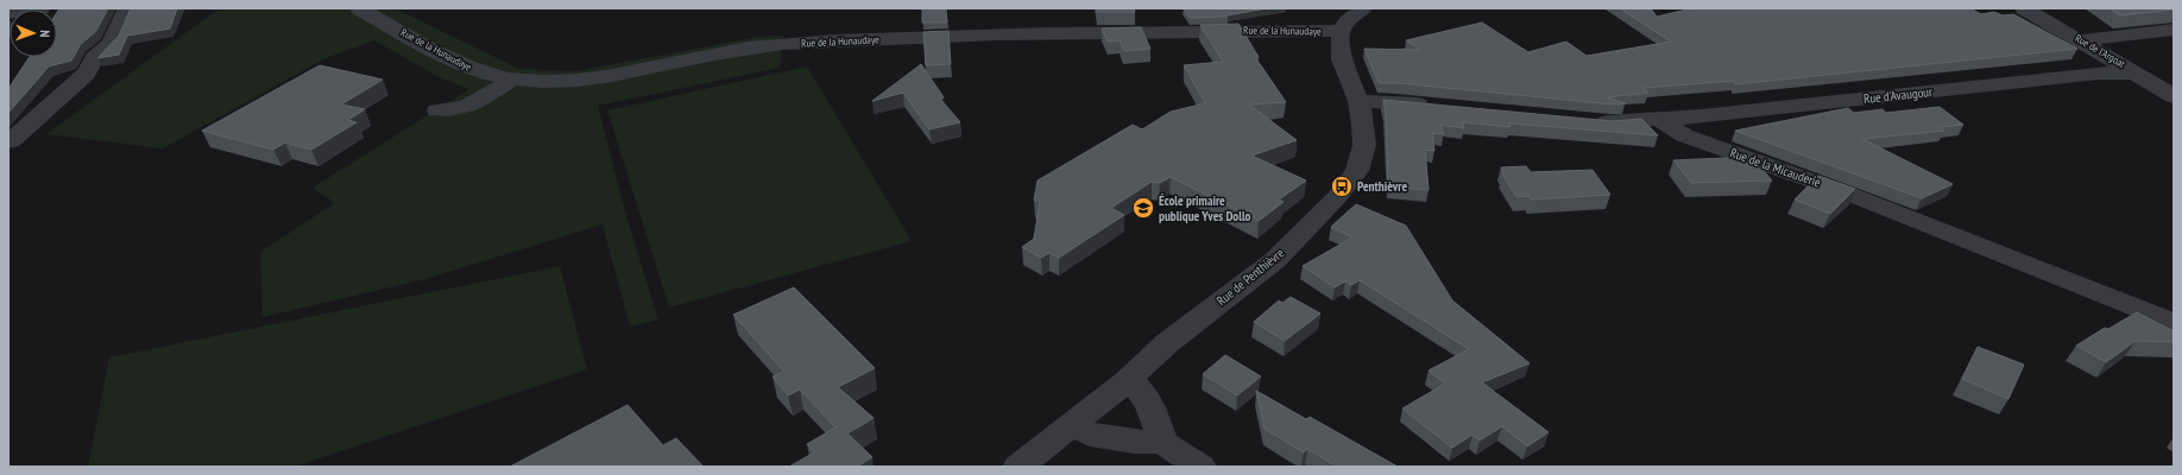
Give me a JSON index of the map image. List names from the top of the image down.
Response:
{
  "streets": {
    "street": [
      "Rue de la Hunaudaye",
      "Rue de l'Argoat",
      "Rue d'Avaugour",
      "Rue de la Micauderie",
      "Rue de Penthièvre"
    ]
  },
  "crossings": [
    ["Rue de la Hunaudaye", "Rue de Penthièvre"],
    ["Rue de l'Argoat", "Rue d'Avaugour"],
    ["Rue d'Avaugour", "Rue de la Micauderie"]
  ],
  "places": {
    "bus stop": ["Penthièvre"],
    "school or university": ["École primaire publique Yves Dollo"]
  },
  "north": "right"
}
